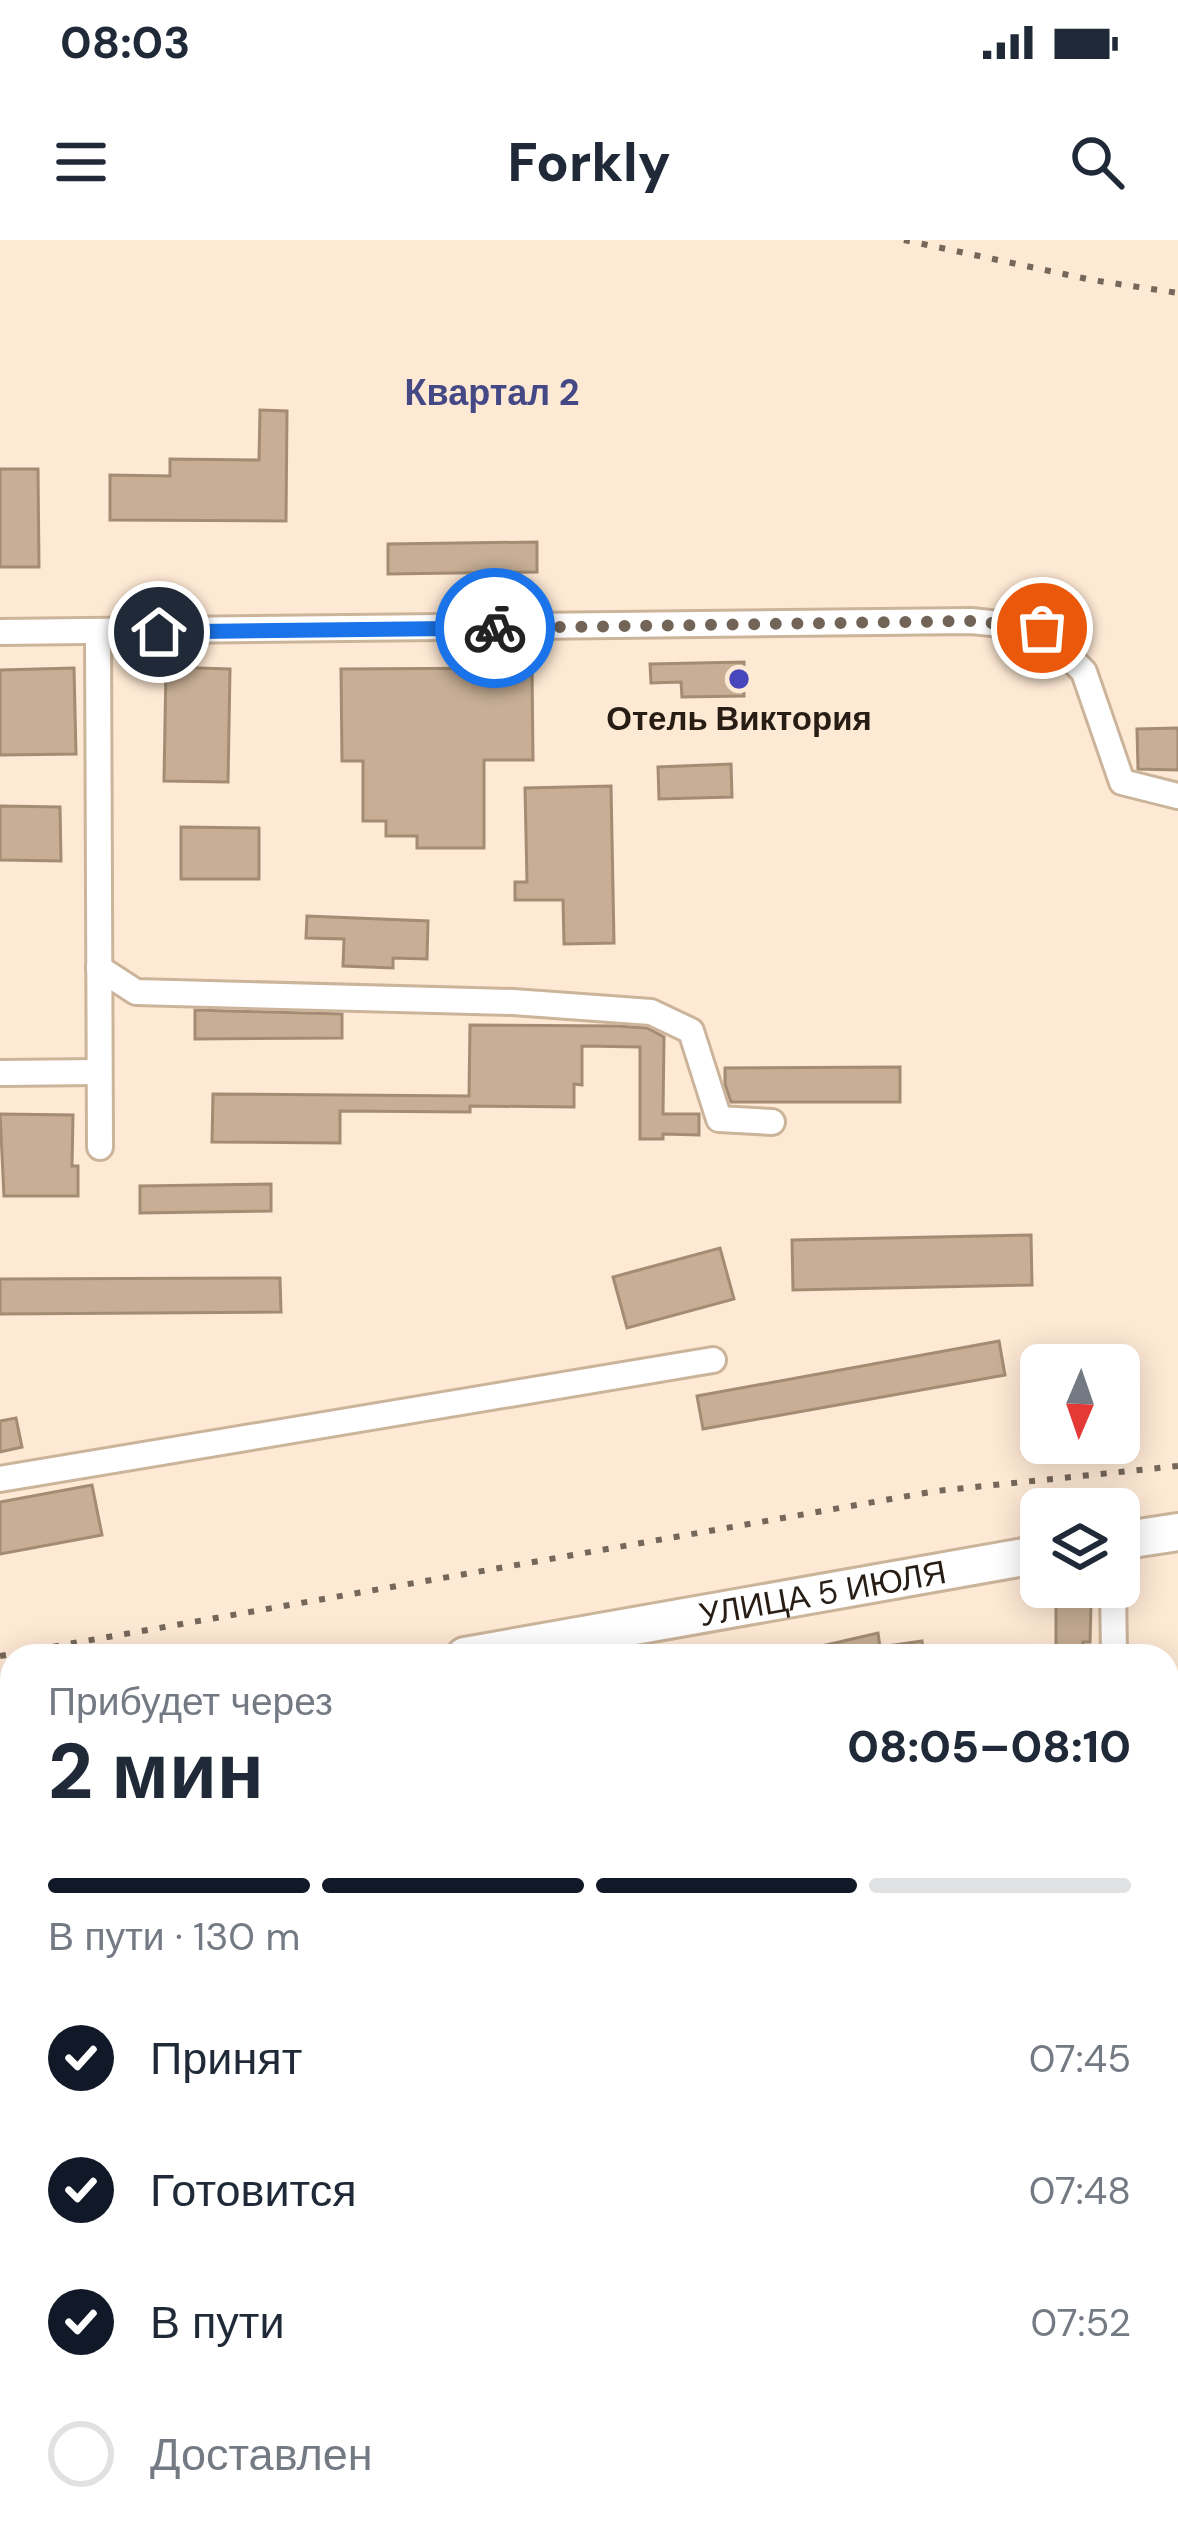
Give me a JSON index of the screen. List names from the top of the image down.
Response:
{
  "streets": {
    "highway": ["УЛИЦА 5 ИЮЛЯ"]
  },
  "districts": ["Квартал 2"],
  "places": ["Отель Виктория"],
  "north": "bottom",
  "page": {
    "status": "08:03",
    "header": "Forkly",
    "heading": ["2 мин", "Прибудет через", "08:05–08:10"],
    "bar": "В пути · 130 m",
    "list": [
      ["Принят", "07:45"],
      ["Готовится", "07:48"],
      ["В пути", "07:52"],
      "Доставлен"
    ]
  }
}
